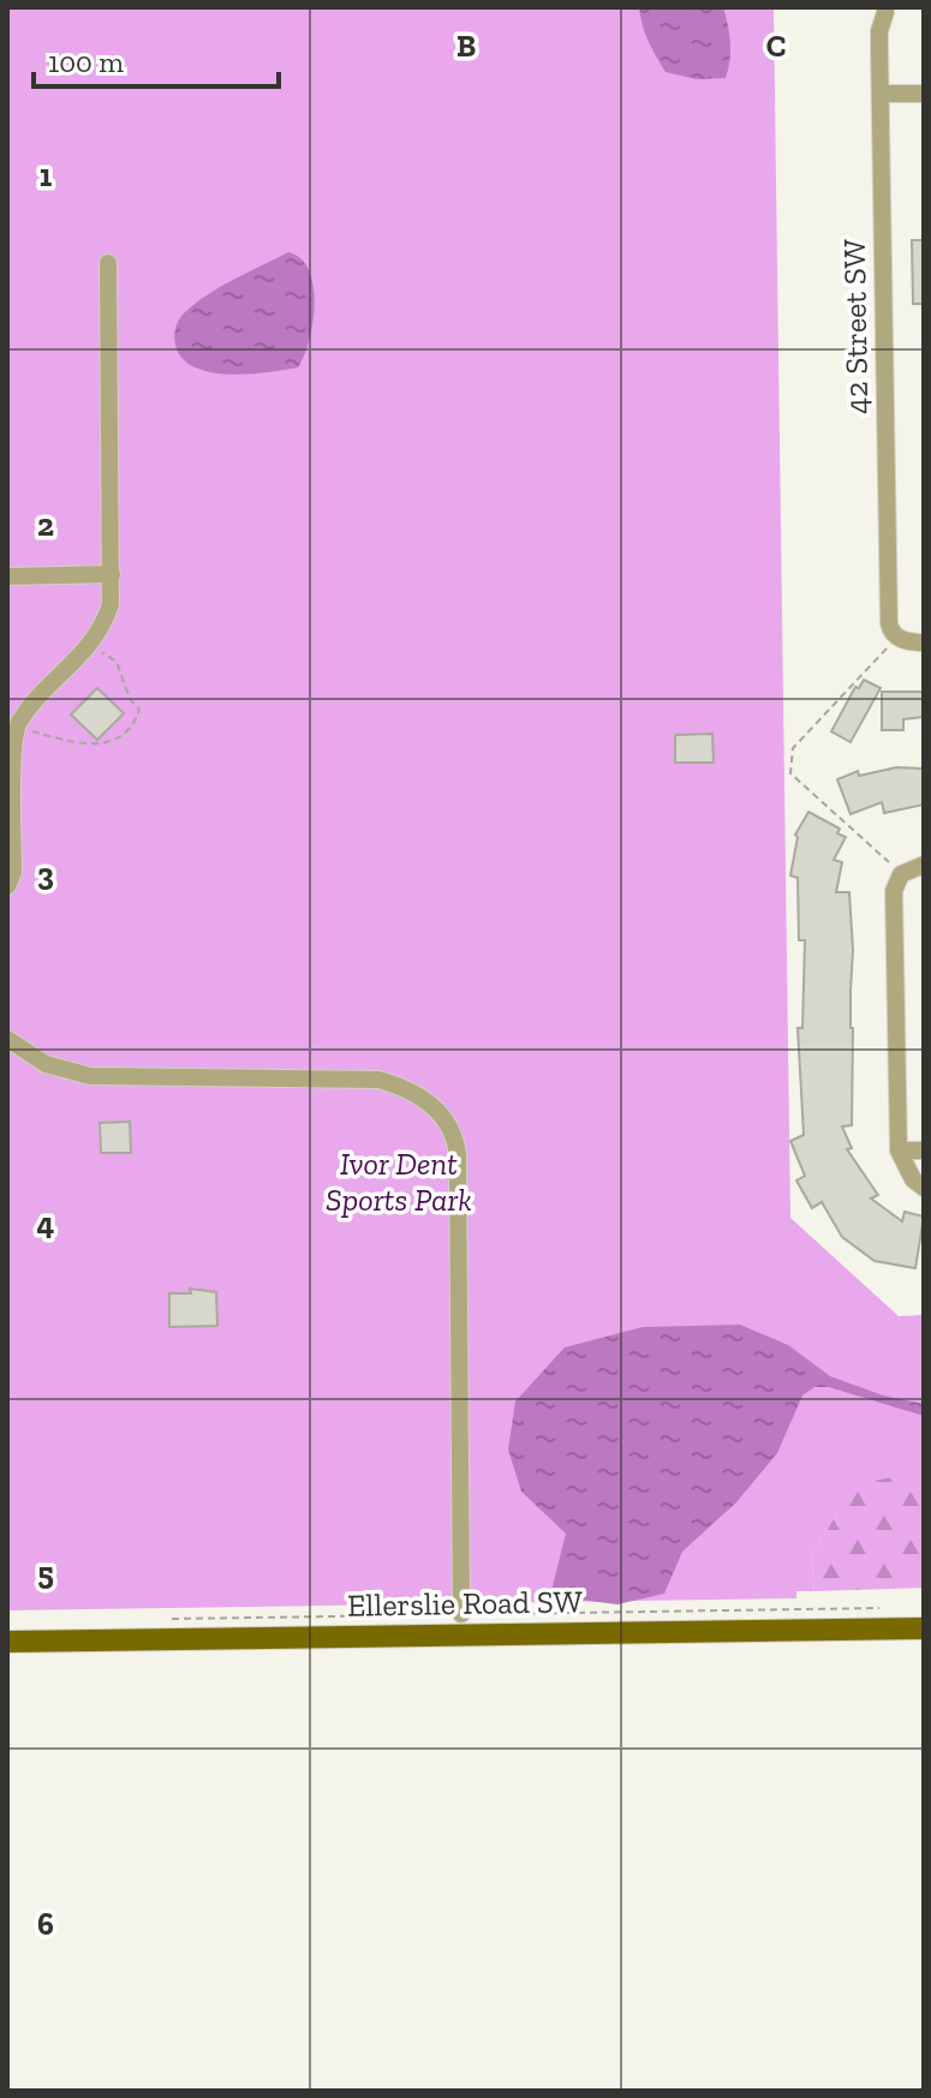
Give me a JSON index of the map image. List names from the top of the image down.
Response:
{
  "streets": {
    "main road": ["Ellerslie Road SW"],
    "street": ["42 Street SW"]
  },
  "parks": ["Ivor Dent Sports Park"],
  "scale_bar": "100 m",
  "grid": {
    "columns": ["B", "C"],
    "rows": [
      "1",
      "2",
      "3",
      "4",
      "5",
      "6"
    ]
  }
}
